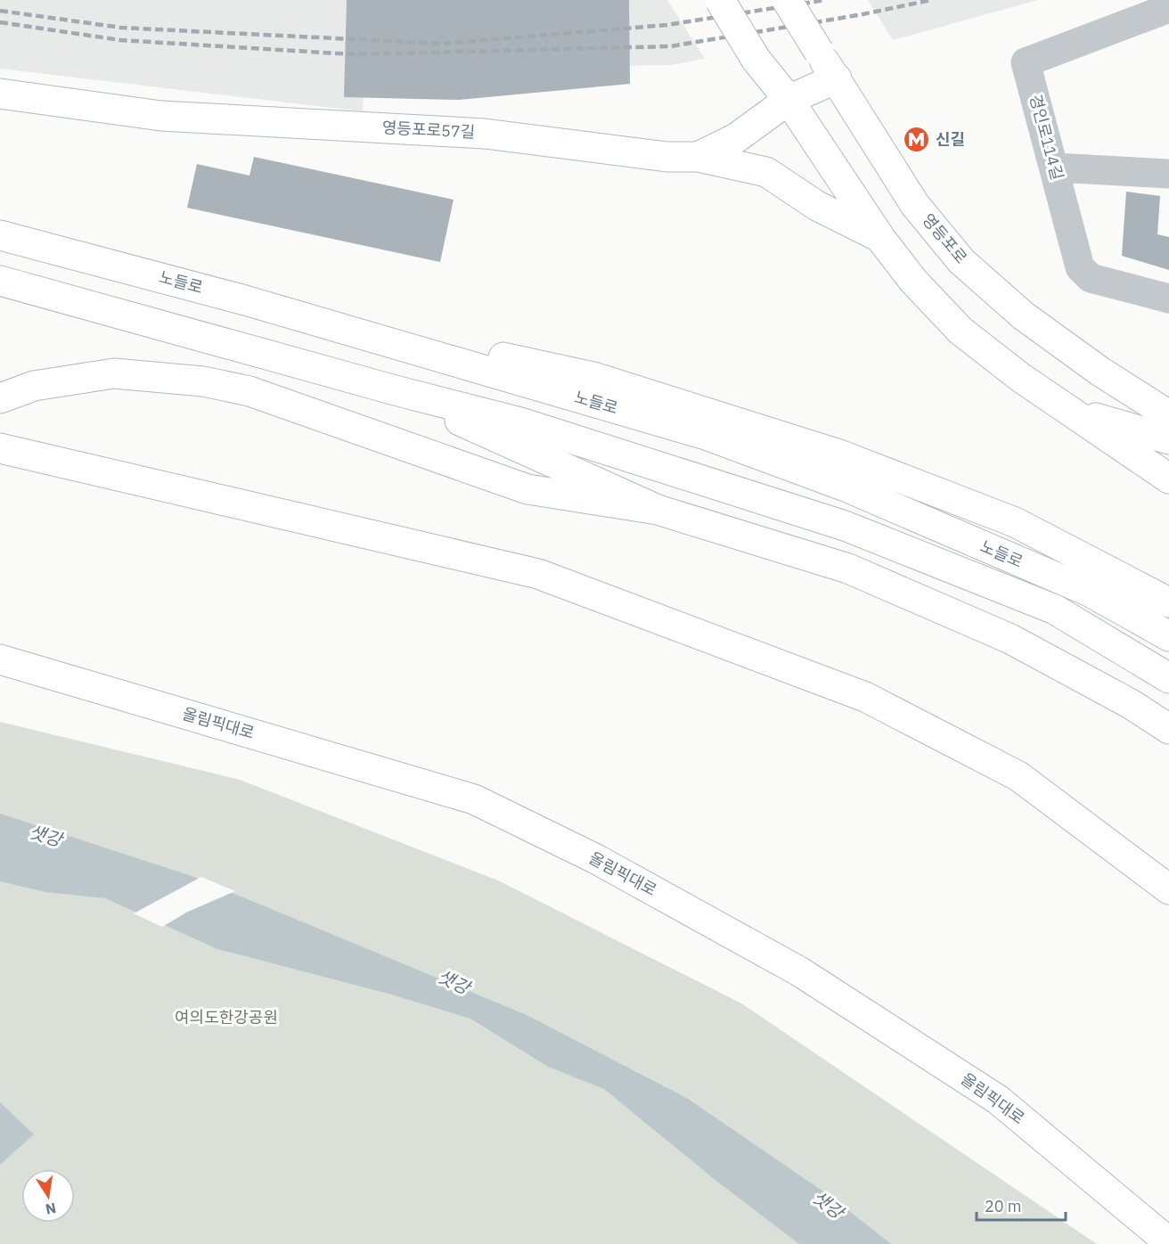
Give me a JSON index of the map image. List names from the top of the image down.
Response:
{
  "streets": {
    "main road": [
      "영등포로57길",
      "영등포로",
      "노들로",
      "올림픽대로"
    ],
    "street": ["경인로114길"]
  },
  "crossings": [
    ["영등포로57길", "영등포로"]
  ],
  "water": ["샛강"],
  "parks": ["여의도한강공원"],
  "places": {
    "metro station": ["신길"]
  },
  "scale_bar": "20 m",
  "north": "bottom"
}
